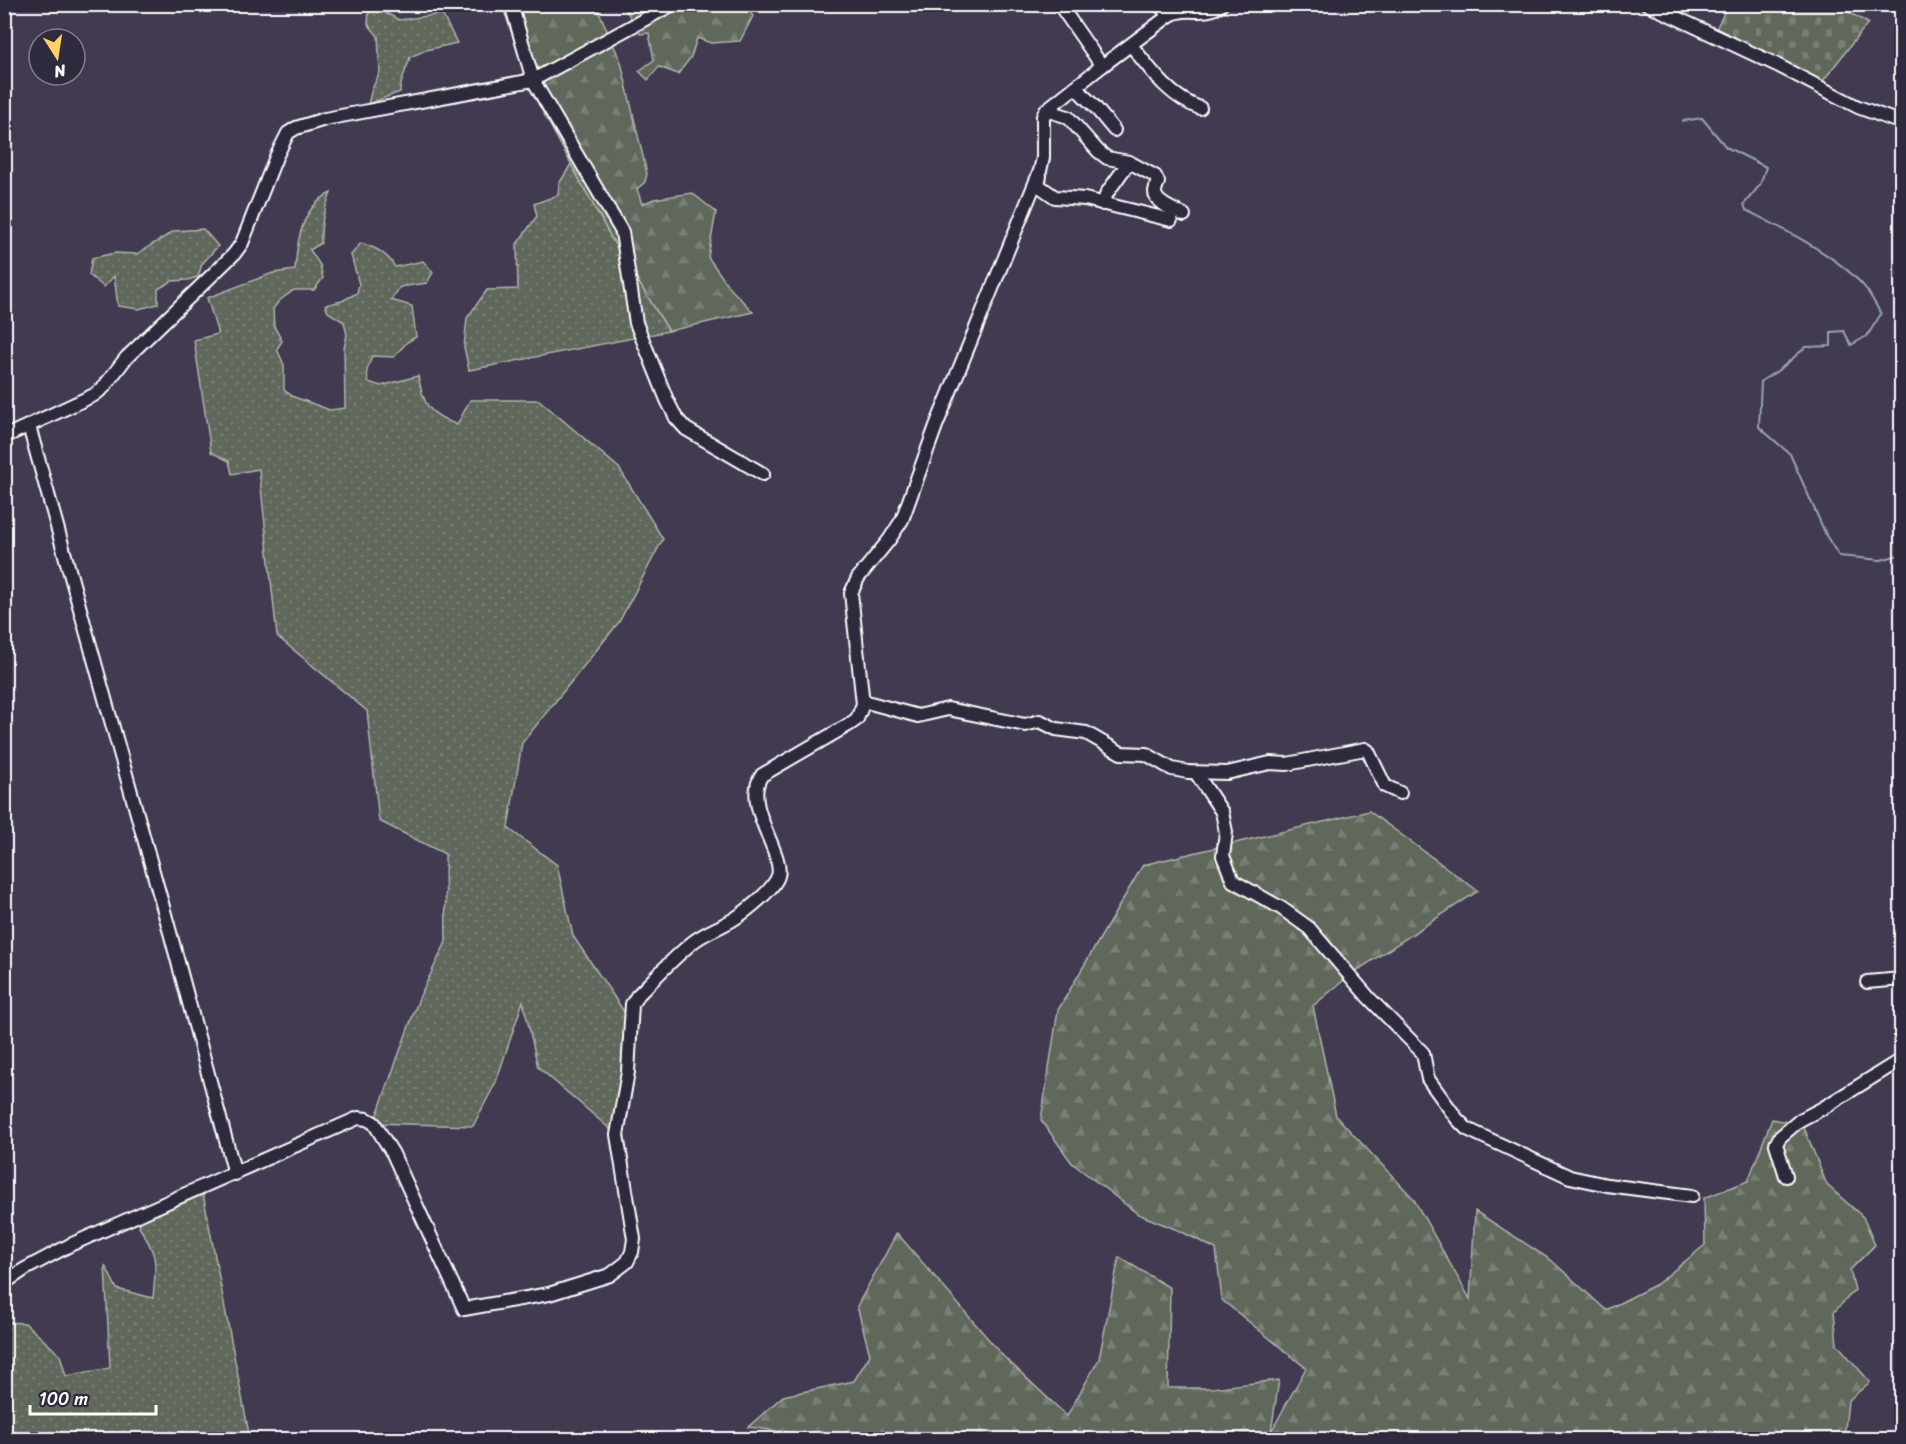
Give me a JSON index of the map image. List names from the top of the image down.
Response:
{
  "scale_bar": "100 m",
  "north": "bottom"
}
